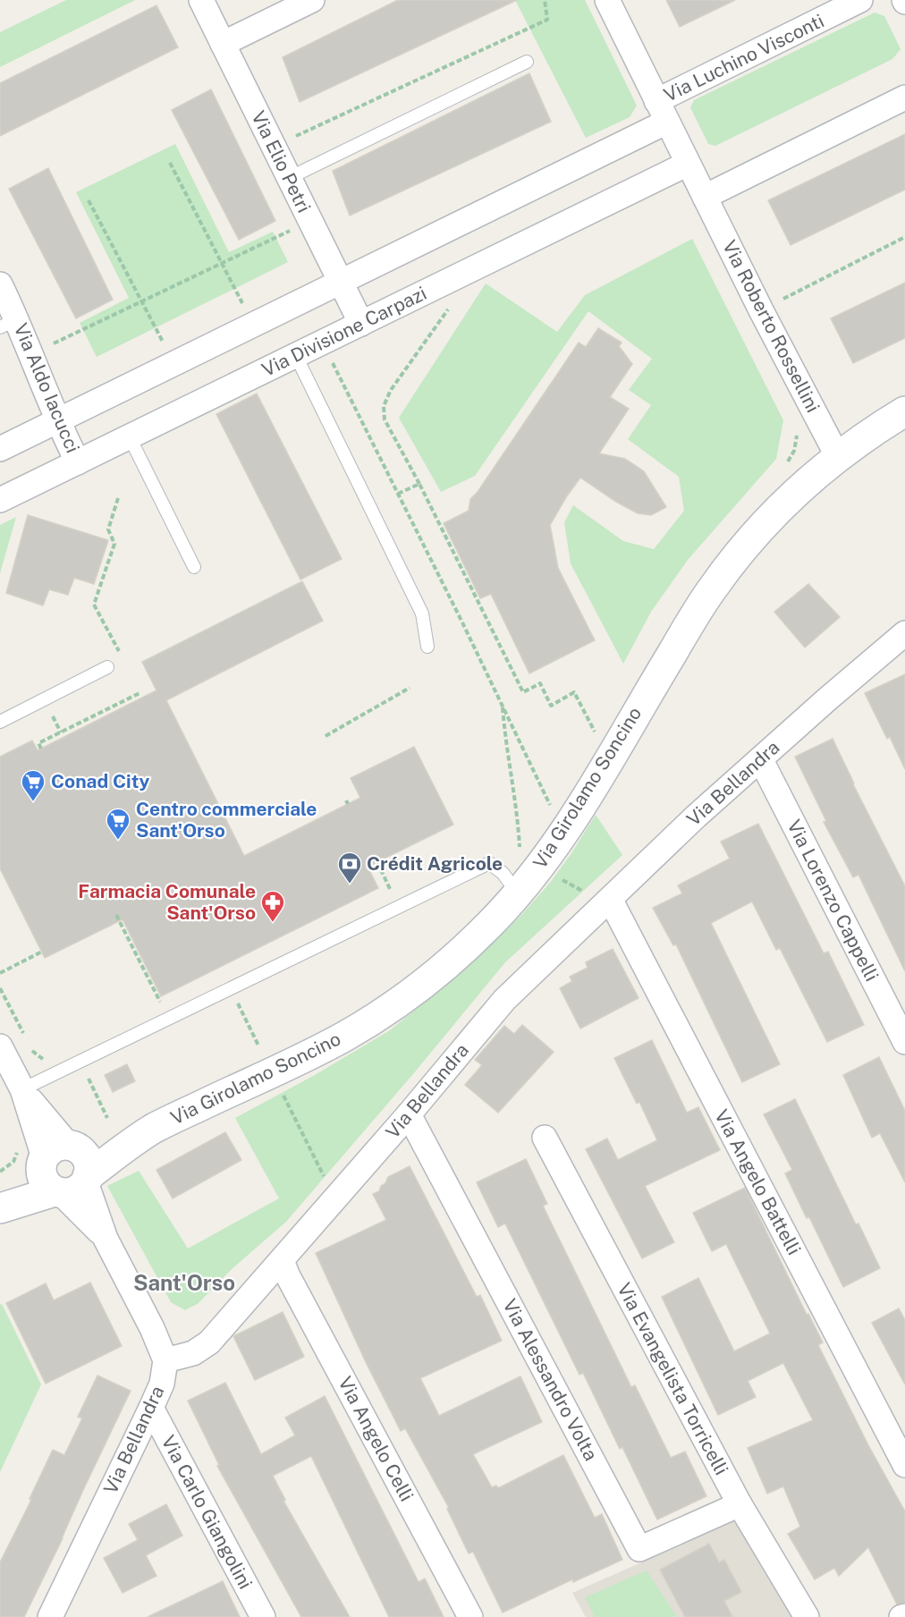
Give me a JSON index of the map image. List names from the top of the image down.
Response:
{
  "streets": {
    "main road": ["Via Girolamo Soncino"],
    "street": [
      "Via Luchino Visconti",
      "Via Elio Petri",
      "Via Roberto Rossellini",
      "Via Divisione Carpazi",
      "Via Aldo Iacucci",
      "Via Bellandra",
      "Via Lorenzo Cappelli",
      "Via Angelo Battelli",
      "Via Evangelista Torricelli",
      "Via Alessandro Volta",
      "Via Angelo Celli",
      "Via Carlo Giangolini"
    ]
  },
  "crossings": [
    ["Via Luchino Visconti", "Via Roberto Rossellini"],
    ["Via Elio Petri", "Via Divisione Carpazi"],
    ["Via Roberto Rossellini", "Via Divisione Carpazi"],
    ["Via Roberto Rossellini", "Via Girolamo Soncino"],
    ["Via Divisione Carpazi", "Via Aldo Iacucci"],
    ["Via Bellandra", "Via Lorenzo Cappelli"],
    ["Via Bellandra", "Via Angelo Battelli"],
    ["Via Bellandra", "Via Alessandro Volta"],
    ["Via Bellandra", "Via Angelo Celli"],
    ["Via Bellandra", "Via Carlo Giangolini"],
    ["Via Evangelista Torricelli", "Via Alessandro Volta"]
  ],
  "districts": ["Sant'Orso"],
  "places": {
    "supermarket": ["Conad City", "Centro commerciale Sant'Orso"],
    "bank": ["Crédit Agricole"],
    "pharmacy": ["Farmacia Comunale Sant'Orso"]
  }
}
